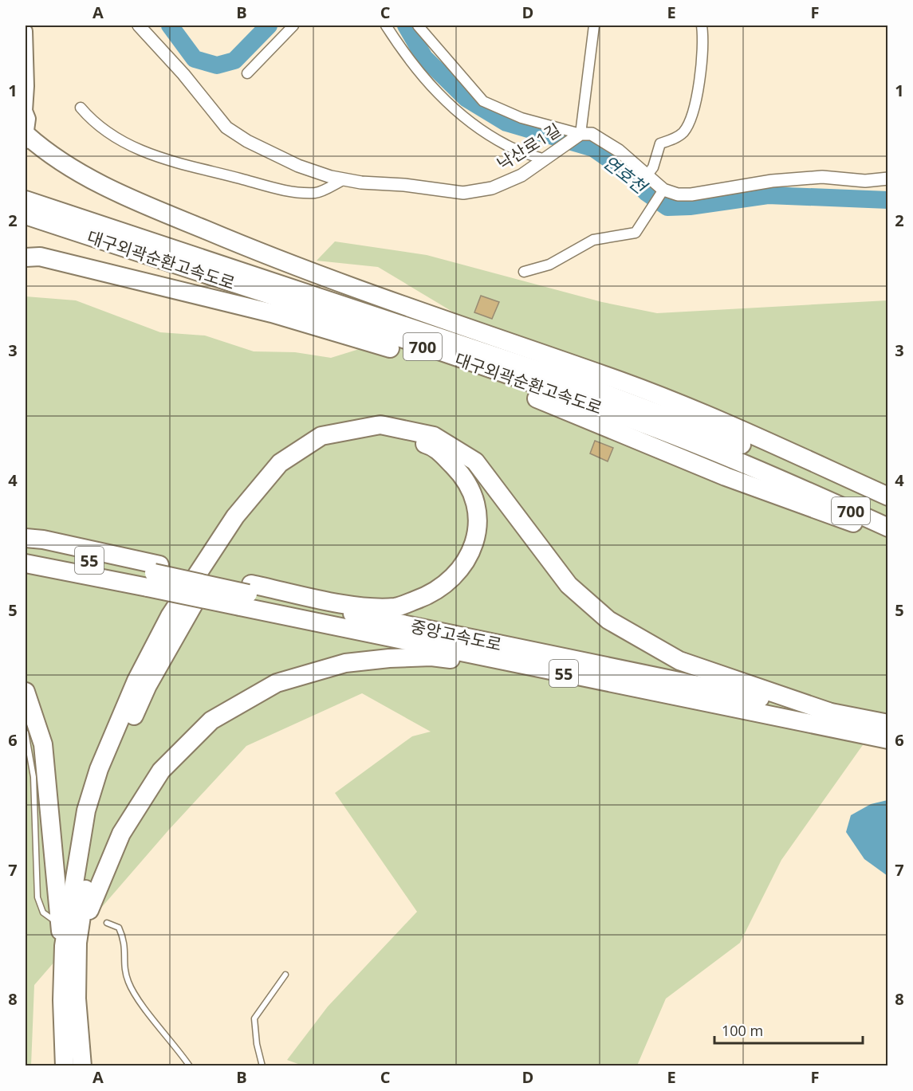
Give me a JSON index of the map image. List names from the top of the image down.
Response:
{
  "streets": {
    "highway": [
      "대구외곽순환고속도로",
      "700",
      "55",
      "중앙고속도로"
    ],
    "street": ["낙산로1길"]
  },
  "water": ["연호천"],
  "scale_bar": "100 m",
  "grid": {
    "columns": [
      "A",
      "B",
      "C",
      "D",
      "E",
      "F"
    ],
    "rows": [
      "1",
      "2",
      "3",
      "4",
      "5",
      "6",
      "7",
      "8"
    ]
  }
}
